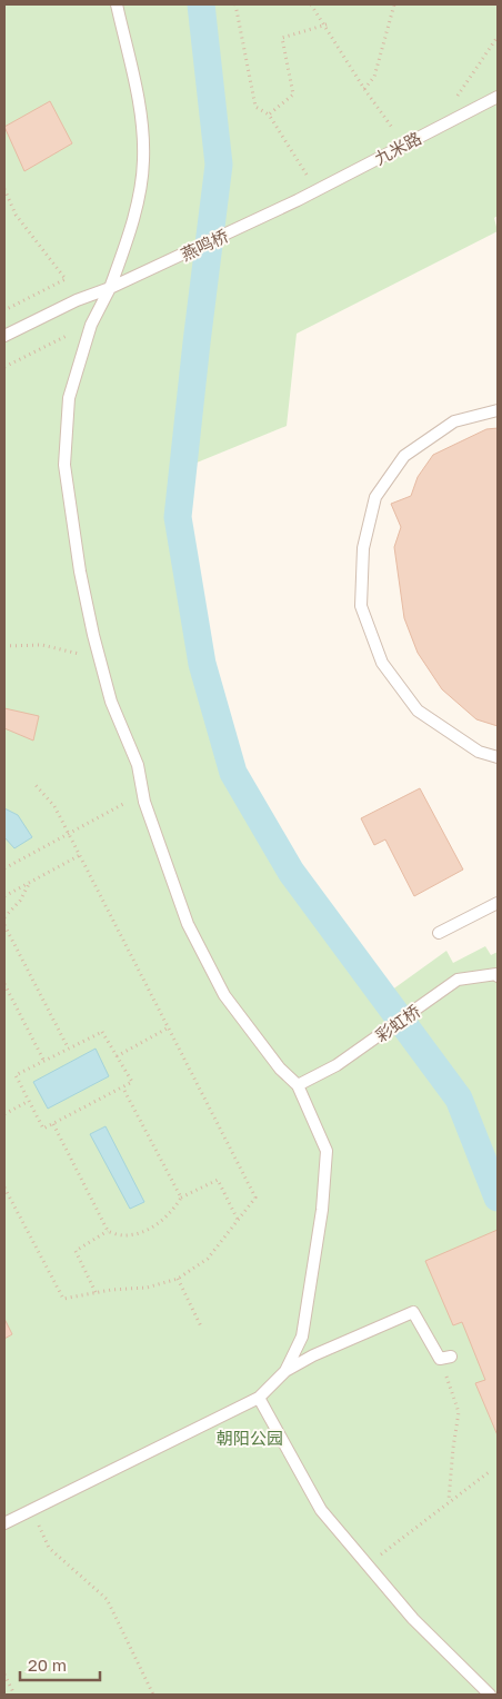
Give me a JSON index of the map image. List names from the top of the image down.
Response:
{
  "streets": {
    "lane": ["九米路", "燕鸣桥", "彩虹桥"]
  },
  "crossings": [
    ["九米路", "燕鸣桥"]
  ],
  "parks": ["朝阳公园"],
  "scale_bar": "20 m"
}
